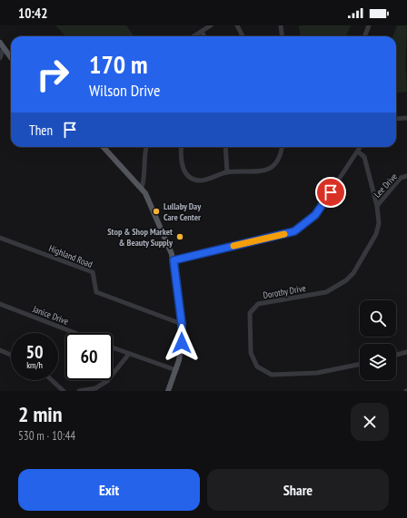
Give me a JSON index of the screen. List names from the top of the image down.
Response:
{
  "streets": {
    "street": [
      "Lee Drive",
      "Highland Road",
      "Dorothy Drive",
      "Janice Drive"
    ]
  },
  "crossings": [
    ["Lee Drive", "Dorothy Drive"]
  ],
  "places": ["Lullaby Day Care Center", "Stop & Shop Market & Beauty Supply"],
  "page": {
    "status": "10:42",
    "turn": ["170 m", "Wilson Drive"],
    "then": "Then",
    "speed": "50 km/h",
    "limit": "60",
    "heading": ["2 min", "530 m · 10:44"],
    "buttons": ["Exit", "Share"]
  }
}
